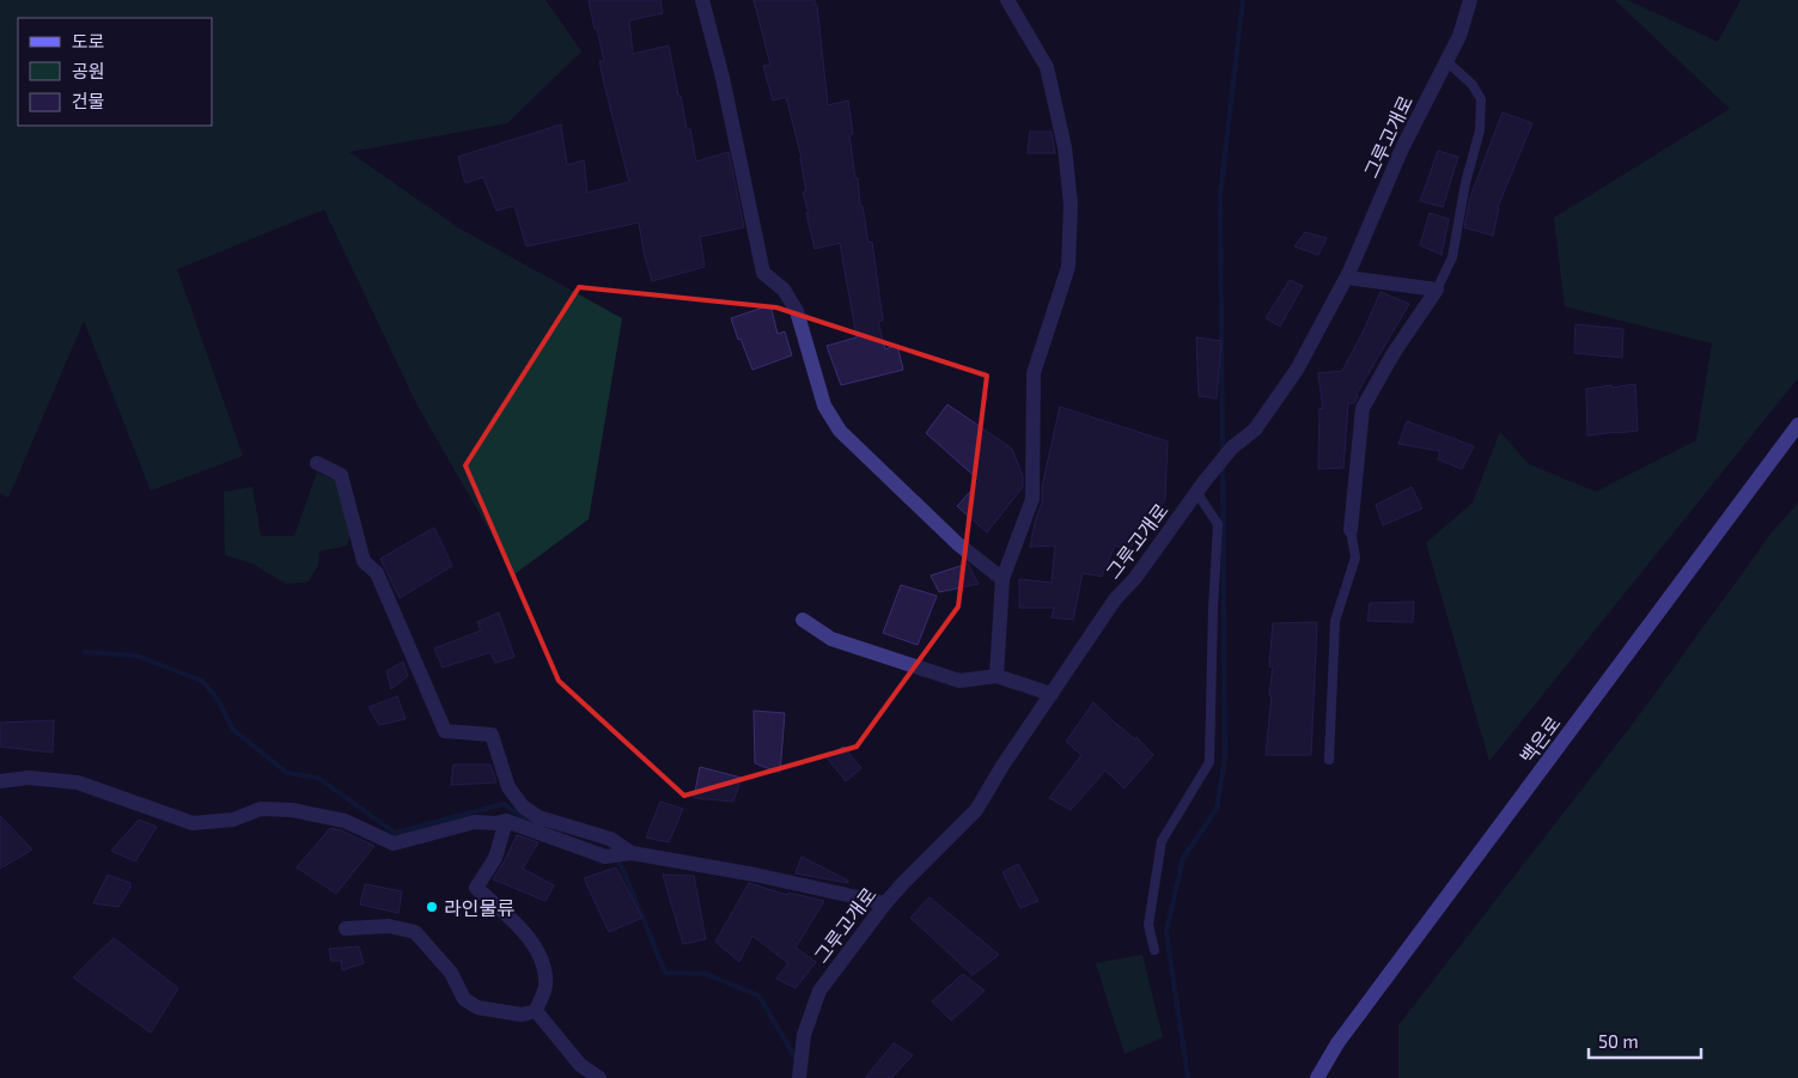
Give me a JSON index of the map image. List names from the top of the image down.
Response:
{
  "streets": {
    "main road": ["백은로"],
    "street": ["그루고개로"]
  },
  "places": ["라인물류"],
  "legend": ["도로", "공원", "건물"],
  "scale_bar": "50 m"
}
